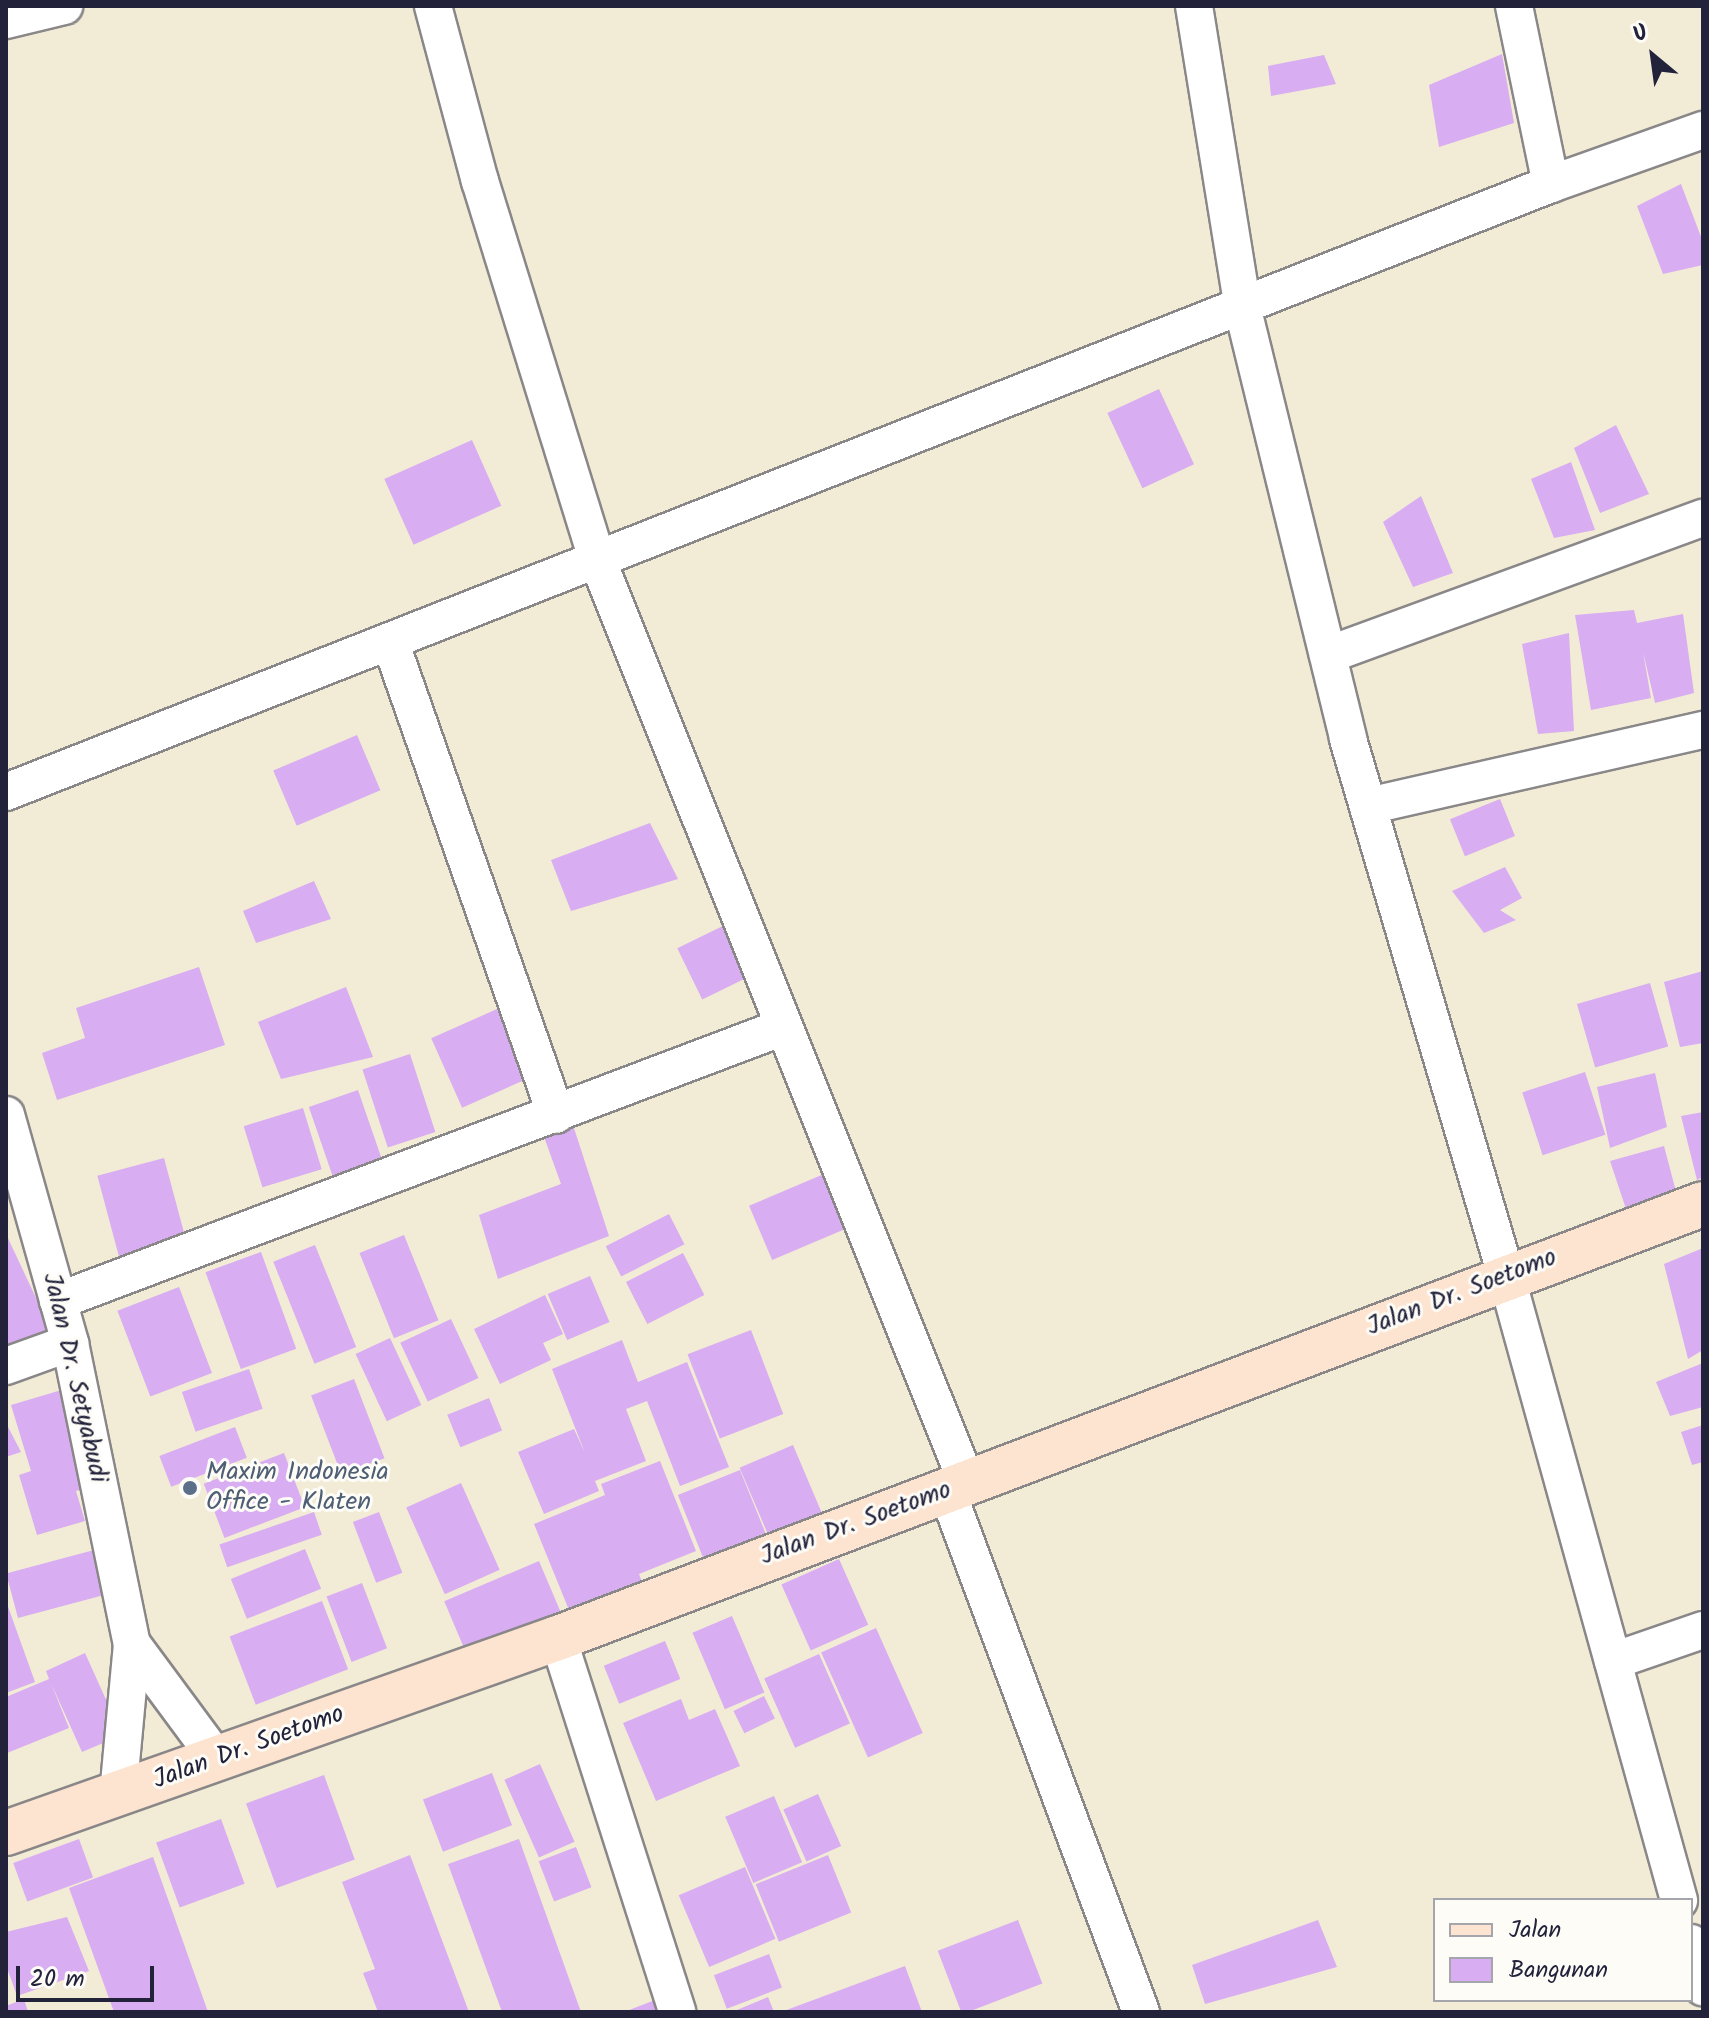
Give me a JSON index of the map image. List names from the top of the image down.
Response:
{
  "streets": {
    "street": ["Jalan Dr. Soetomo", "Jalan Dr. Setyabudi"]
  },
  "crossings": [
    ["Jalan Dr. Soetomo", "Jalan Dr. Setyabudi"]
  ],
  "places": ["Maxim Indonesia Office - Klaten"],
  "legend": ["Jalan", "Bangunan"],
  "scale_bar": "20 m",
  "north": "top left"
}
